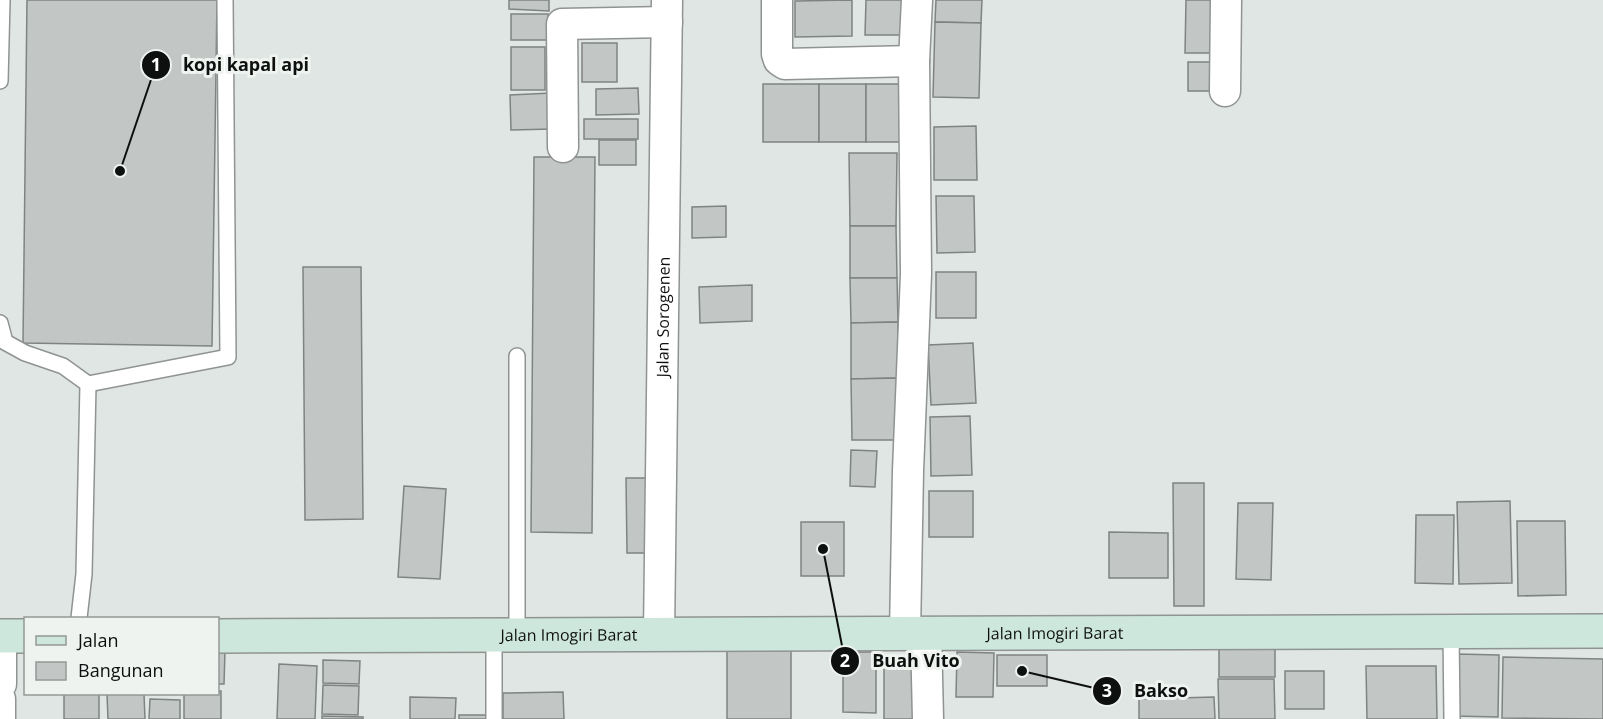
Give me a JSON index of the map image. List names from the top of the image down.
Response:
{
  "streets": {
    "main road": ["Jalan Imogiri Barat"],
    "street": ["Jalan Sorogenen"]
  },
  "crossings": [
    ["Jalan Sorogenen", "Jalan Imogiri Barat"]
  ],
  "places": ["kopi kapal api", "Buah Vito", "Bakso"],
  "legend": ["Jalan", "Bangunan"]
}
